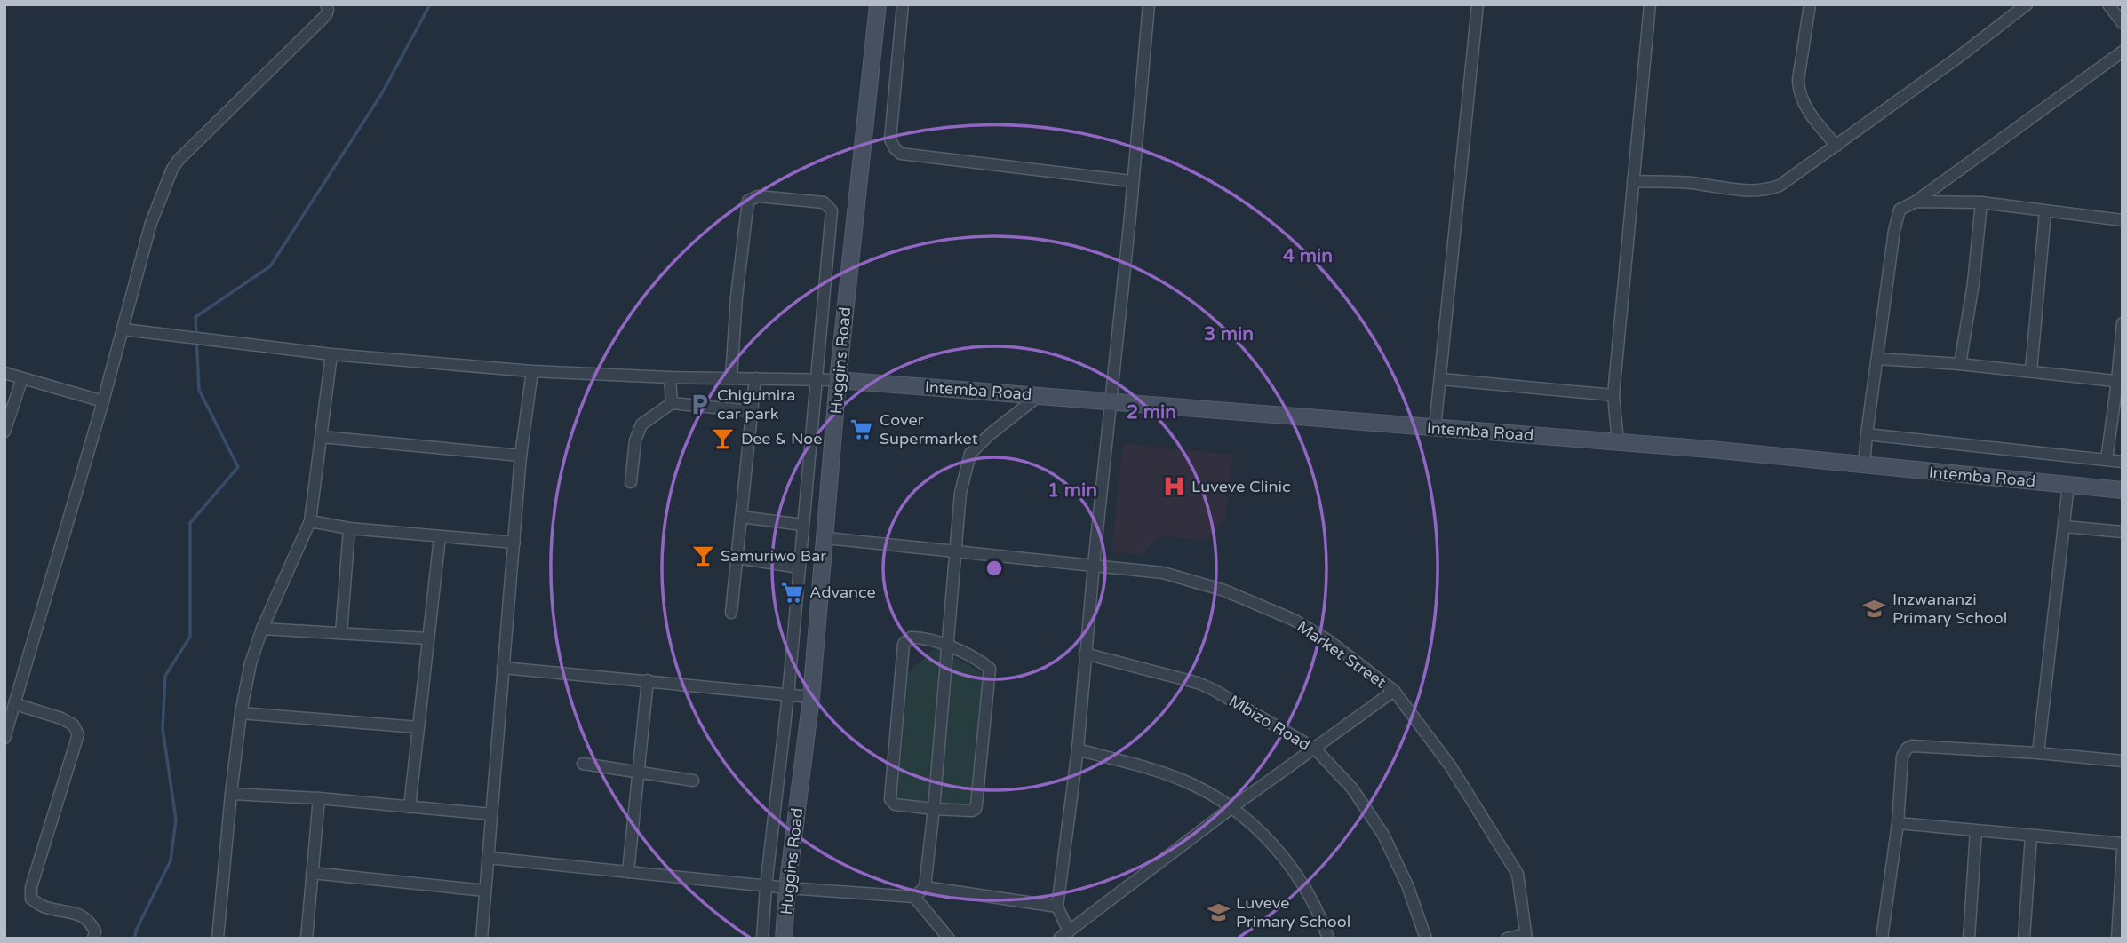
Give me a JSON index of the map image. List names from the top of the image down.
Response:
{
  "streets": {
    "street": [
      "Huggins Road",
      "Intemba Road",
      "Market Street",
      "Mbizo Road"
    ]
  },
  "crossings": [
    ["Huggins Road", "Intemba Road"],
    ["Huggins Road", "Market Street"]
  ],
  "places": {
    "parking": ["Chigumira car park"],
    "supermarket": ["Cover Supermarket", "Advance"],
    "bar": ["Dee & Noe", "Samuriwo Bar"],
    "hospital": ["Luveve Clinic"],
    "school or university": ["Inzwananzi Primary School", "Luveve Primary School"]
  },
  "rings": [
    "4 min",
    "3 min",
    "2 min",
    "1 min"
  ]
}
